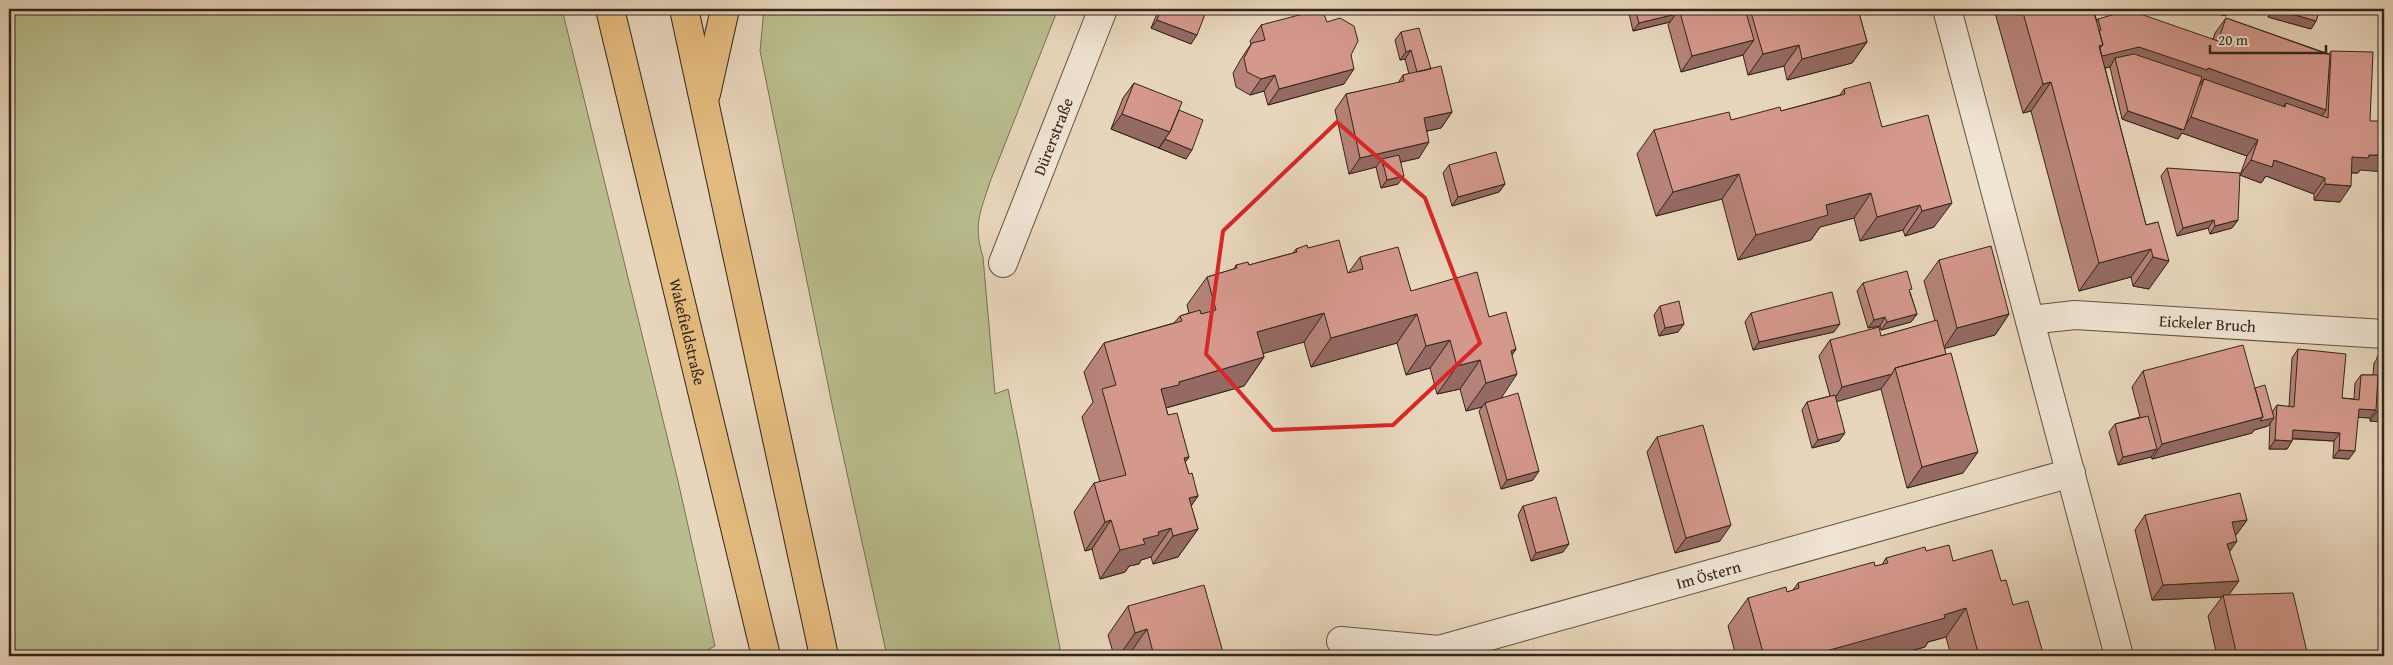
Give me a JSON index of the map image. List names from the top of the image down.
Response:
{
  "streets": {
    "main road": ["Wakefieldstraße"],
    "street": ["Dürerstraße", "Eickeler Bruch", "Im Östern"]
  },
  "scale_bar": "20 m"
}
